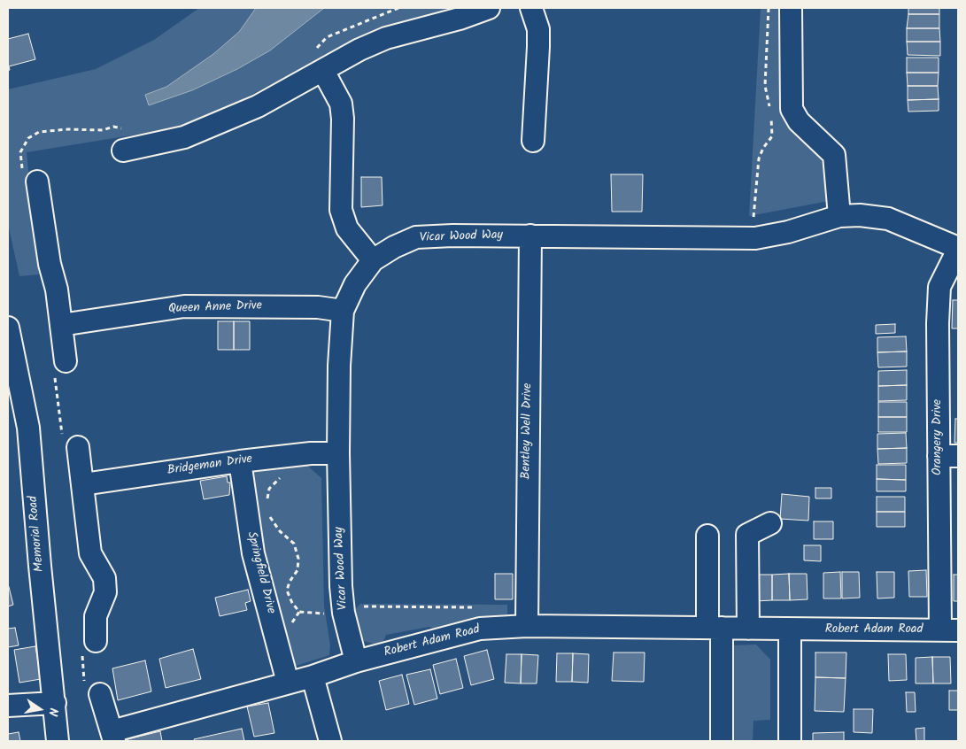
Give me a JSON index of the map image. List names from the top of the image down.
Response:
{
  "streets": {
    "street": [
      "Vicar Wood Way",
      "Queen Anne Drive",
      "Bentley Well Drive",
      "Orangery Drive",
      "Bridgeman Drive",
      "Memorial Road",
      "Springfield Drive",
      "Robert Adam Road"
    ]
  },
  "crossings": [
    ["Vicar Wood Way", "Queen Anne Drive"],
    ["Vicar Wood Way", "Bentley Well Drive"],
    ["Vicar Wood Way", "Orangery Drive"],
    ["Vicar Wood Way", "Bridgeman Drive"],
    ["Vicar Wood Way", "Robert Adam Road"],
    ["Bentley Well Drive", "Robert Adam Road"],
    ["Orangery Drive", "Robert Adam Road"],
    ["Bridgeman Drive", "Springfield Drive"],
    ["Springfield Drive", "Robert Adam Road"]
  ],
  "north": "right"
}
